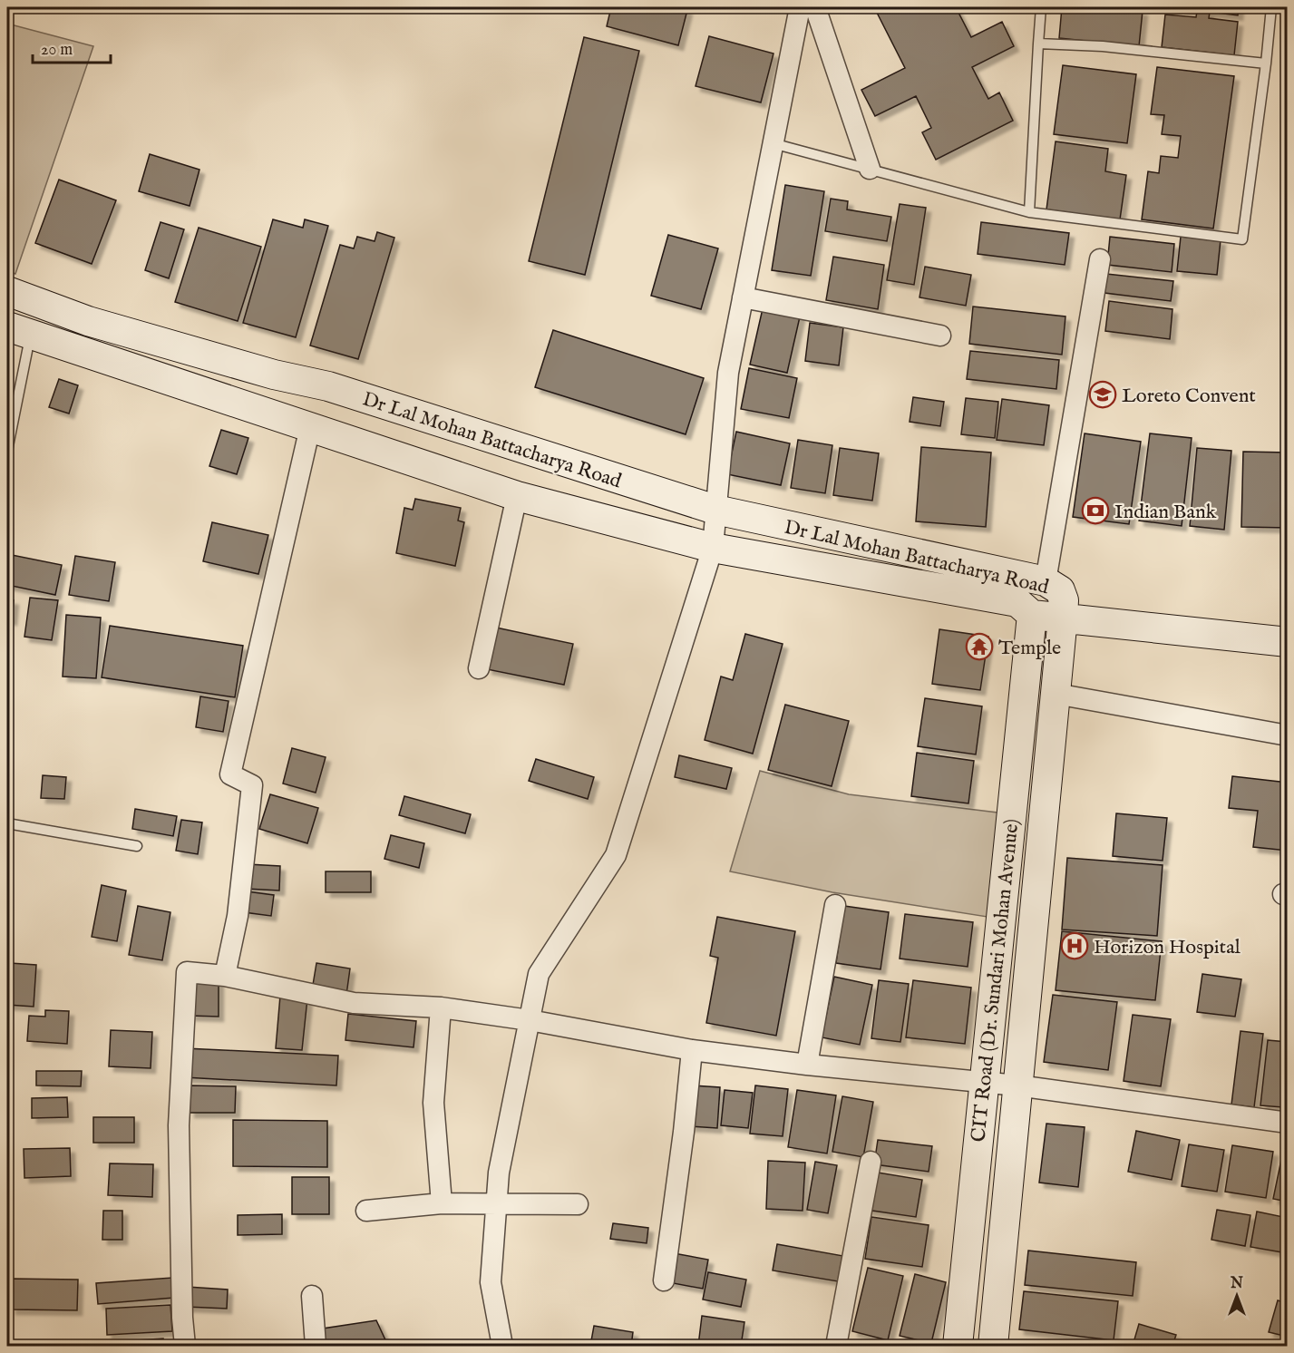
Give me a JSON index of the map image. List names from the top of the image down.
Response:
{
  "streets": {
    "main road": ["Dr Lal Mohan Battacharya Road", "CIT Road (Dr. Sundari Mohan Avenue)"]
  },
  "crossings": [
    ["Dr Lal Mohan Battacharya Road", "CIT Road (Dr. Sundari Mohan Avenue)"]
  ],
  "places": {
    "school or university": ["Loreto Convent"],
    "bank": ["Indian Bank"],
    "temple": ["Temple"],
    "hospital": ["Horizon Hospital"]
  },
  "scale_bar": "20 m",
  "north": "top"
}
